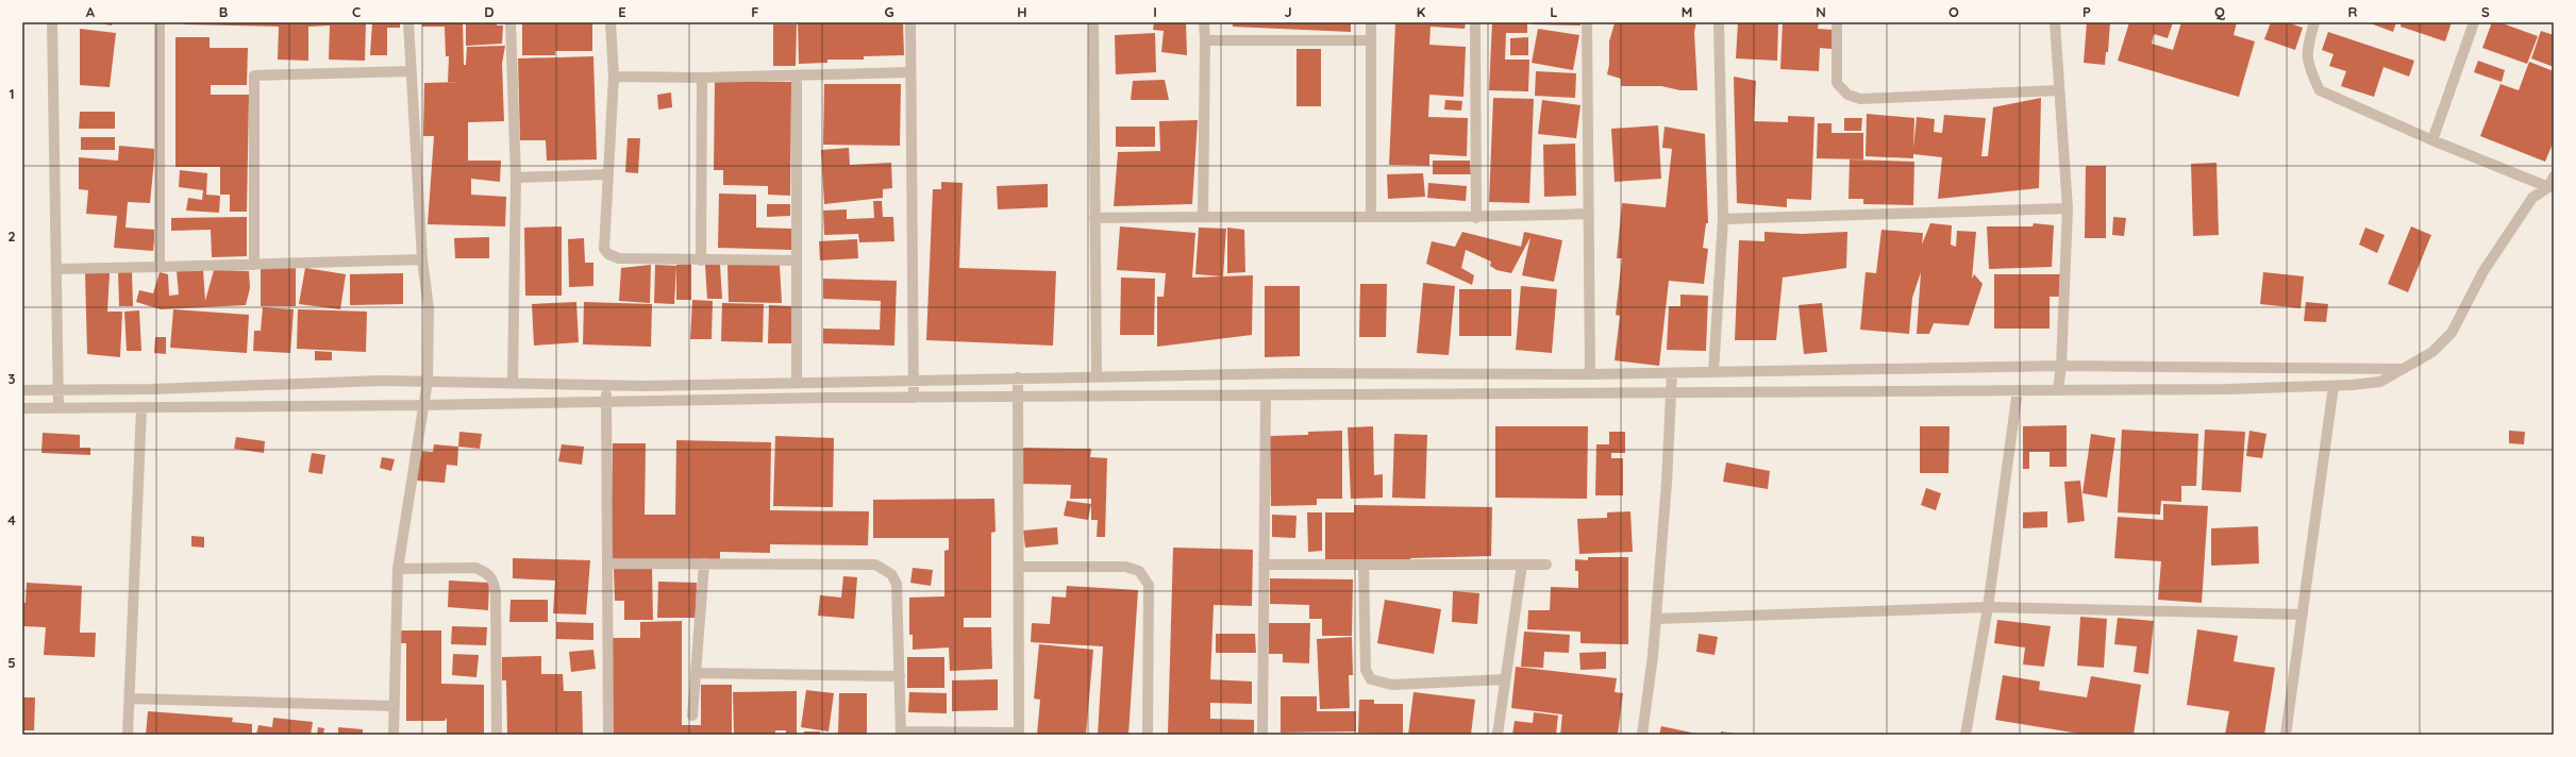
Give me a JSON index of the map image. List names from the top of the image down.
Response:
{
  "grid": {
    "columns": [
      "A",
      "B",
      "C",
      "D",
      "E",
      "F",
      "G",
      "H",
      "I",
      "J",
      "K",
      "L",
      "M",
      "N",
      "O",
      "P",
      "Q",
      "R",
      "S"
    ],
    "rows": [
      "1",
      "2",
      "3",
      "4",
      "5"
    ]
  }
}
